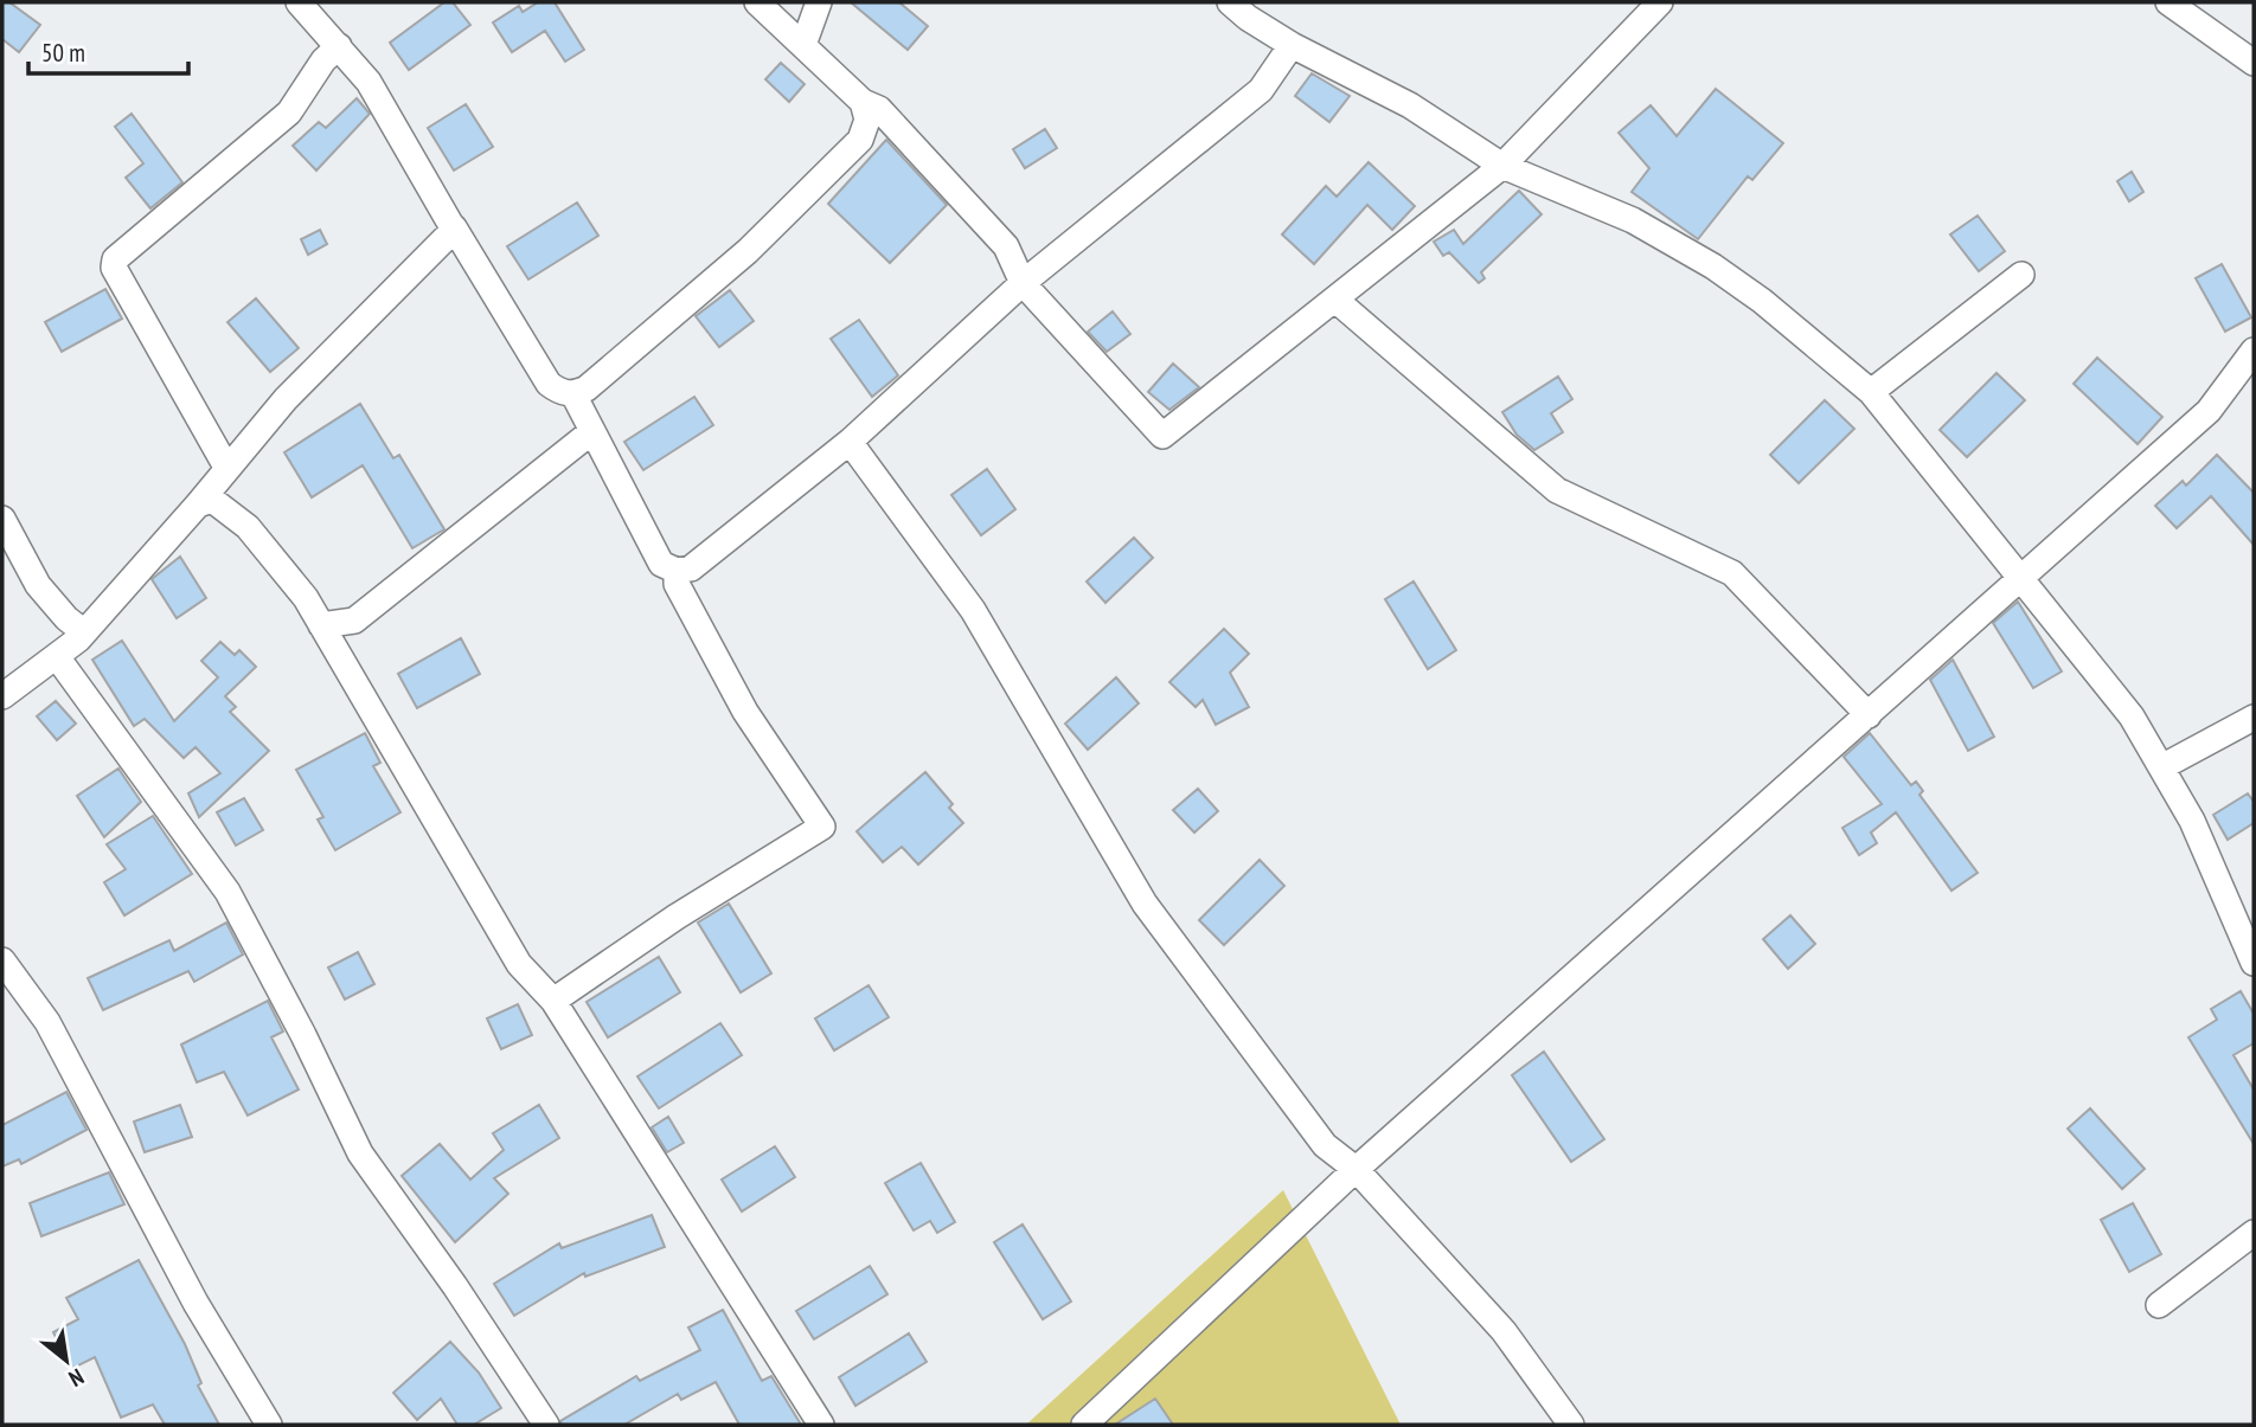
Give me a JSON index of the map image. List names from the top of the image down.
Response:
{
  "scale_bar": "50 m",
  "north": "bottom right"
}
